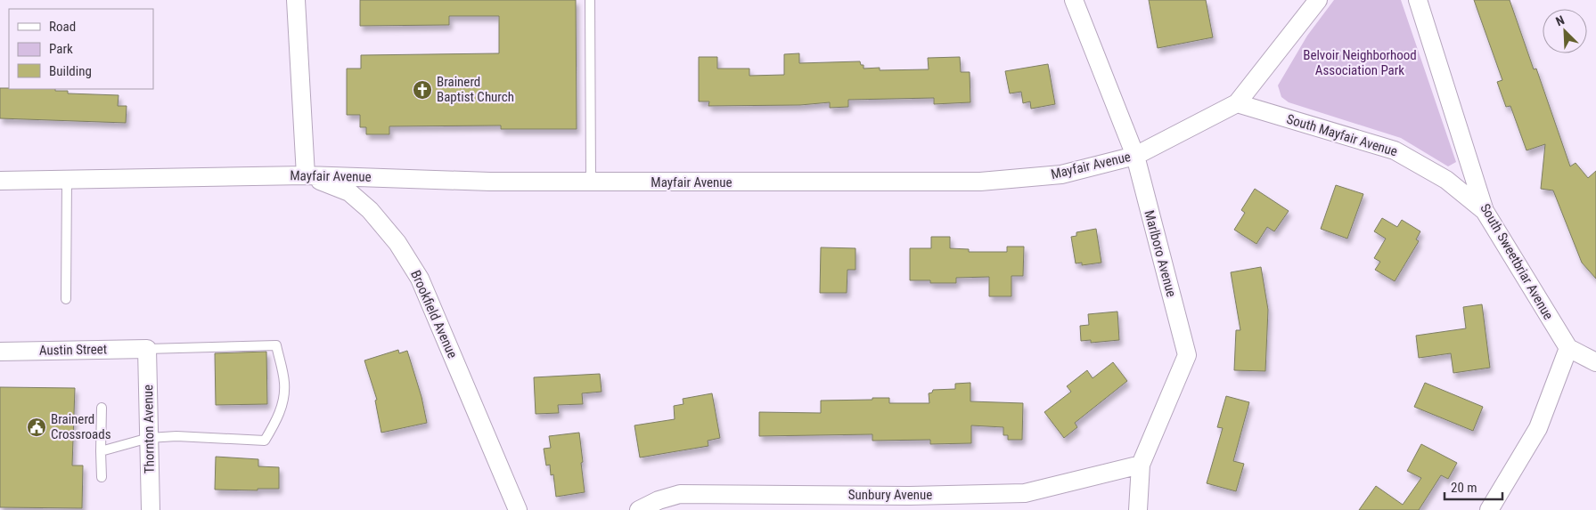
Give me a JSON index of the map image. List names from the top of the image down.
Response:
{
  "streets": {
    "street": [
      "South Mayfair Avenue",
      "Mayfair Avenue",
      "Marlboro Avenue",
      "South Sweetbriar Avenue",
      "Brookfield Avenue",
      "Austin Street",
      "Thornton Avenue",
      "Sunbury Avenue"
    ]
  },
  "crossings": [
    ["South Mayfair Avenue", "Mayfair Avenue"],
    ["South Mayfair Avenue", "South Sweetbriar Avenue"],
    ["Mayfair Avenue", "Marlboro Avenue"],
    ["Mayfair Avenue", "Brookfield Avenue"],
    ["Marlboro Avenue", "Sunbury Avenue"],
    ["Austin Street", "Thornton Avenue"]
  ],
  "parks": ["Belvoir Neighborhood Association Park"],
  "places": {
    "church": ["Brainerd Baptist Church"],
    "public building": ["Brainerd Crossroads"]
  },
  "legend": ["Road", "Park", "Building"],
  "scale_bar": "20 m",
  "north": "top left"
}
